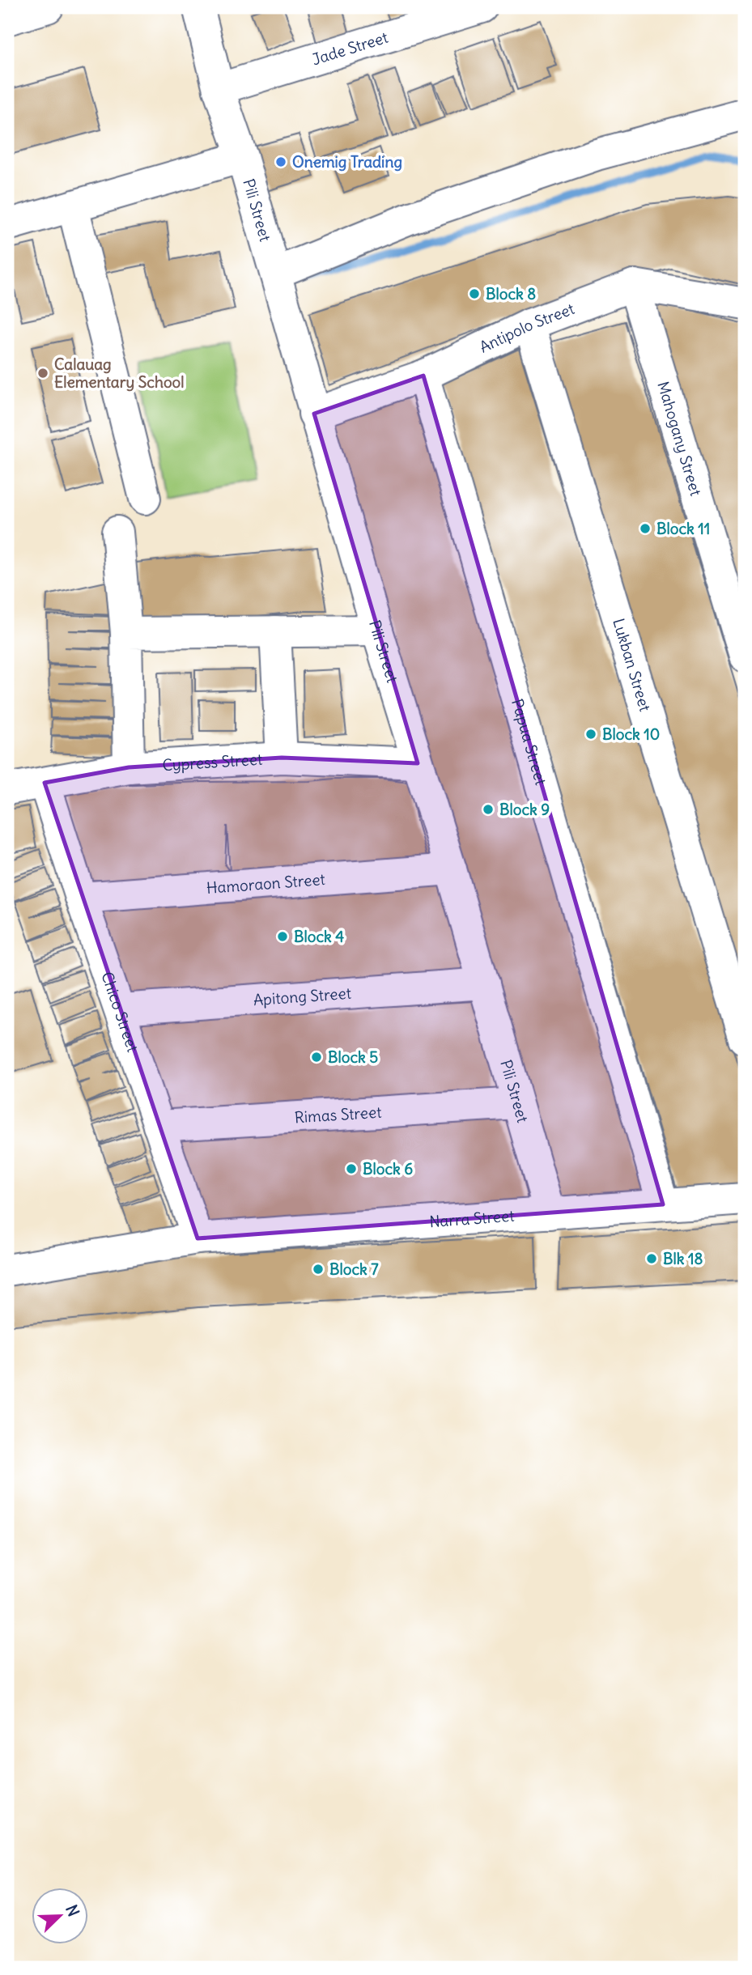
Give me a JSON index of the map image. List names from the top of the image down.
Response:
{
  "streets": {
    "street": [
      "Jade Street",
      "Pili Street",
      "Antipolo Street",
      "Mahogany Street",
      "Lukban Street",
      "Papua Street",
      "Cypress Street",
      "Hamoraon Street",
      "Apitong Street",
      "Chico Street",
      "Rimas Street",
      "Narra Street"
    ]
  },
  "crossings": [
    ["Jade Street", "Pili Street"],
    ["Pili Street", "Antipolo Street"],
    ["Pili Street", "Cypress Street"],
    ["Pili Street", "Hamoraon Street"],
    ["Pili Street", "Apitong Street"],
    ["Pili Street", "Rimas Street"],
    ["Pili Street", "Narra Street"],
    ["Antipolo Street", "Mahogany Street"],
    ["Antipolo Street", "Lukban Street"],
    ["Antipolo Street", "Papua Street"],
    ["Papua Street", "Narra Street"],
    ["Cypress Street", "Chico Street"],
    ["Hamoraon Street", "Chico Street"],
    ["Apitong Street", "Chico Street"],
    ["Chico Street", "Rimas Street"],
    ["Chico Street", "Narra Street"]
  ],
  "places": [
    "Onemig Trading",
    "Block 8",
    "Calauag Elementary School",
    "Block 11",
    "Block 10",
    "Block 9",
    "Block 4",
    "Block 5",
    "Block 6",
    "Blk 18",
    "Block 7"
  ],
  "north": "top right"
}
